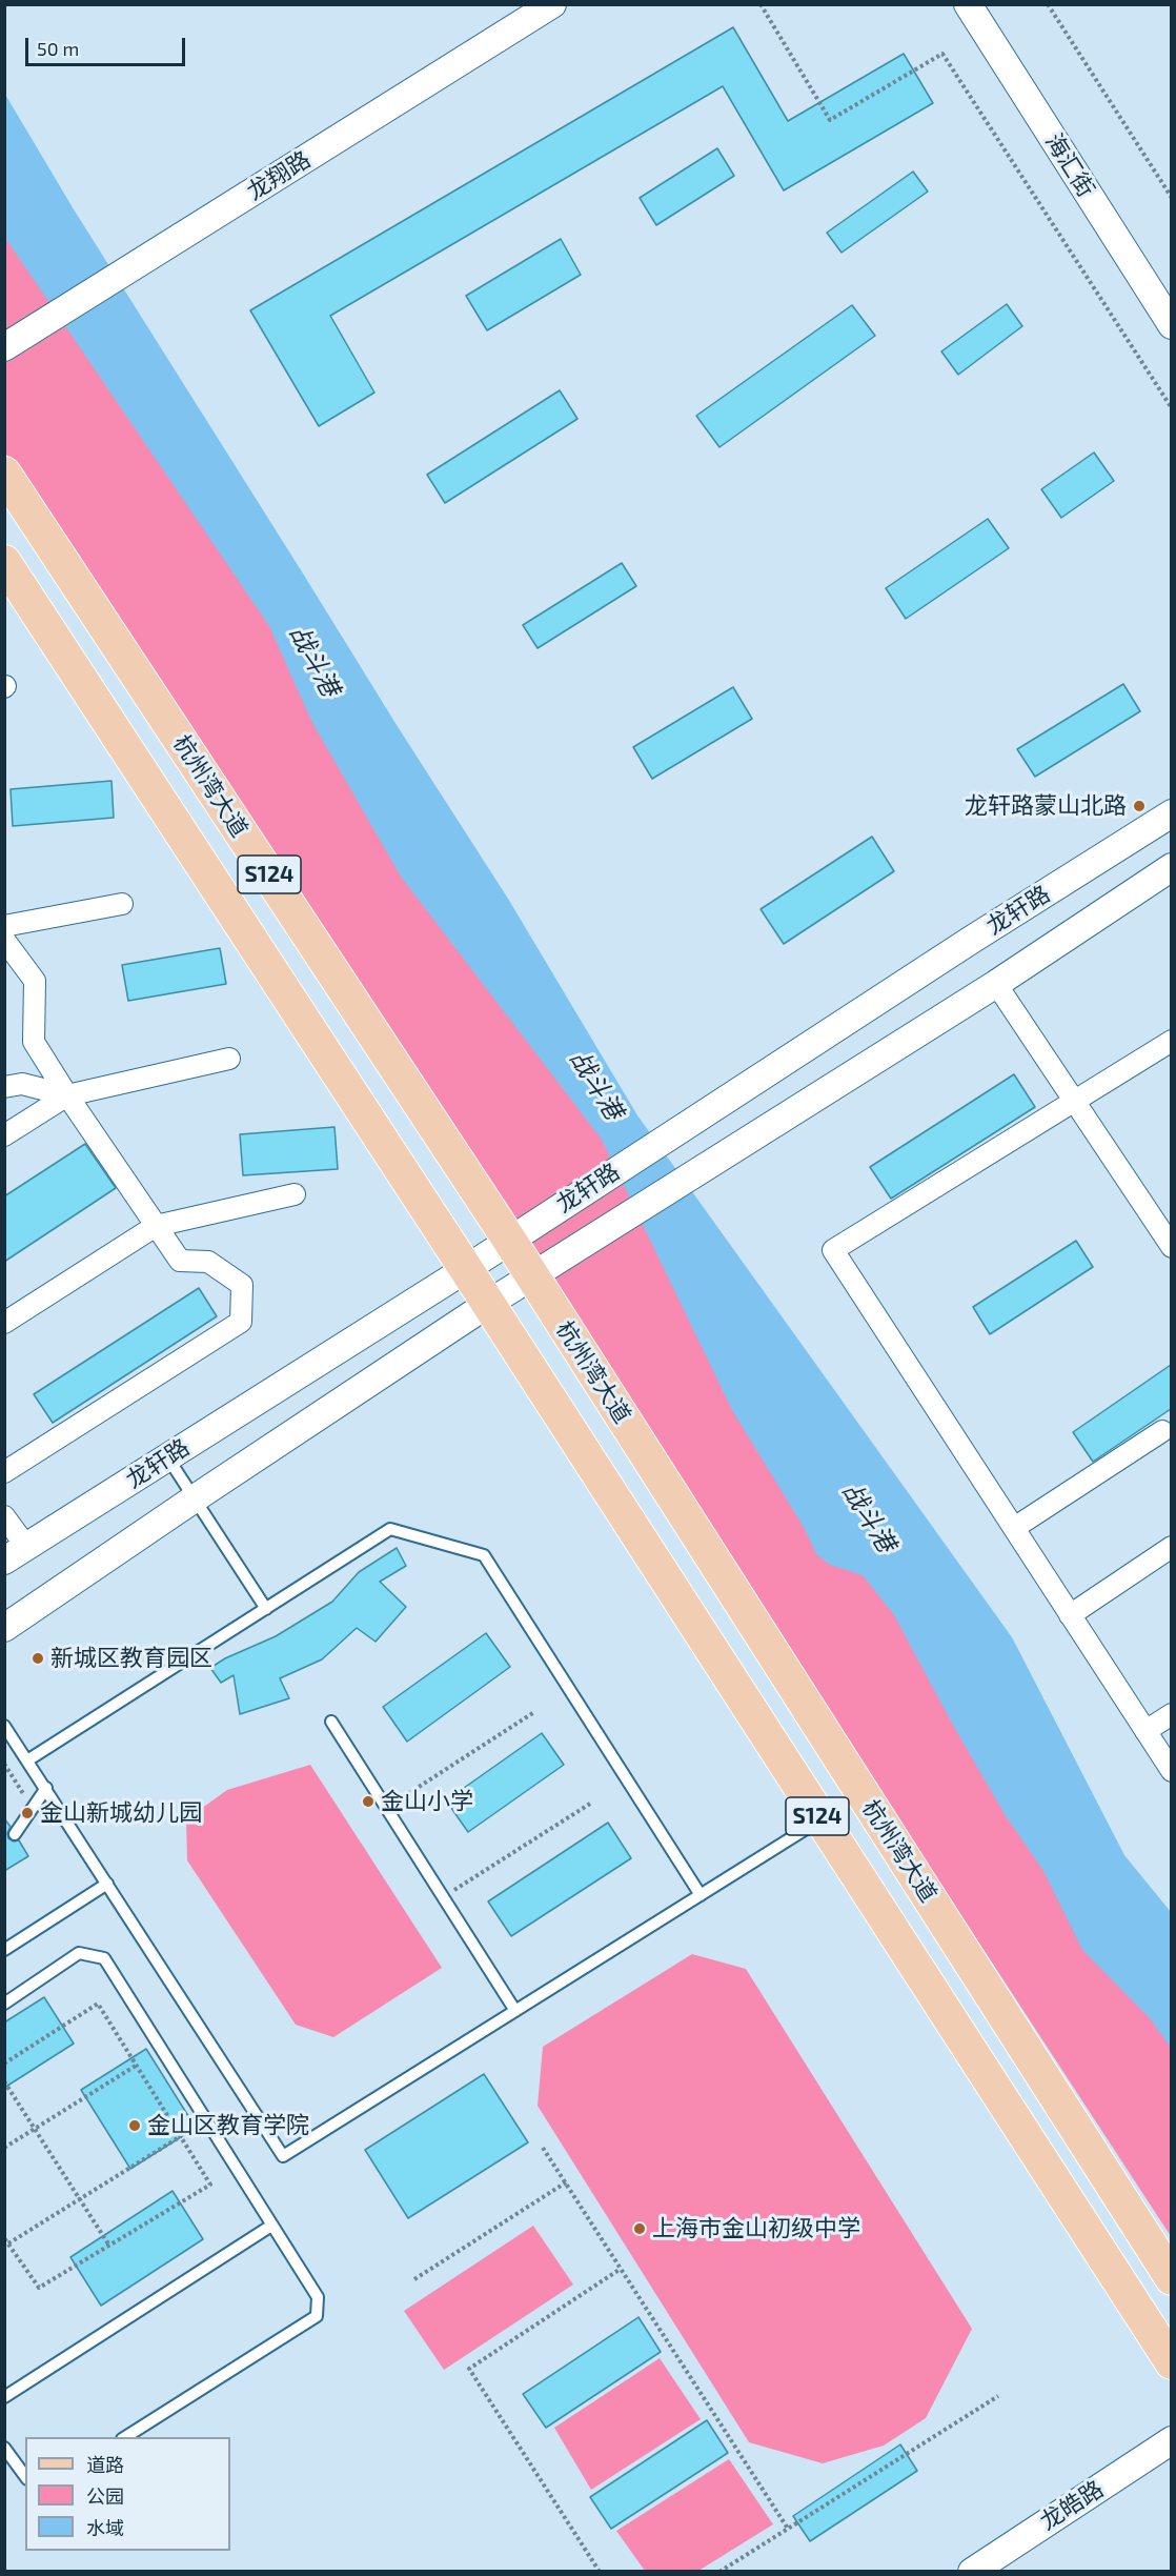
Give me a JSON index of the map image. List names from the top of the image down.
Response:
{
  "streets": {
    "main road": ["杭州湾大道", "S124"],
    "street": [
      "海汇街",
      "龙翔路",
      "龙轩路",
      "龙皓路"
    ]
  },
  "crossings": [
    ["杭州湾大道", "龙轩路"],
    ["S124", "龙轩路"]
  ],
  "water": ["战斗港"],
  "places": [
    "龙轩路蒙山北路",
    "新城区教育园区",
    "金山小学",
    "金山新城幼儿园",
    "金山区教育学院",
    "上海市金山初级中学"
  ],
  "legend": ["道路", "公园", "水域"],
  "scale_bar": "50 m"
}
